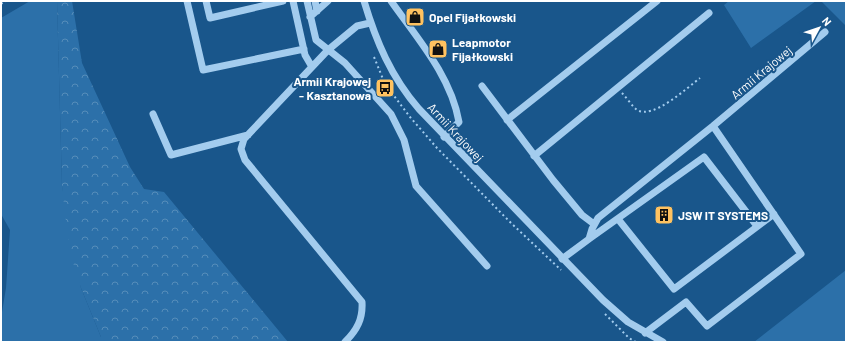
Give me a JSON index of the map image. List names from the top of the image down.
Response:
{
  "streets": {
    "street": ["Armii Krajowej"]
  },
  "places": {
    "shop": ["Opel Fijałkowski", "Leapmotor Fijałkowski"],
    "bus stop": ["Armii Krajowej - Kasztanowa"],
    "building": ["JSW IT SYSTEMS"]
  },
  "north": "top right"
}
